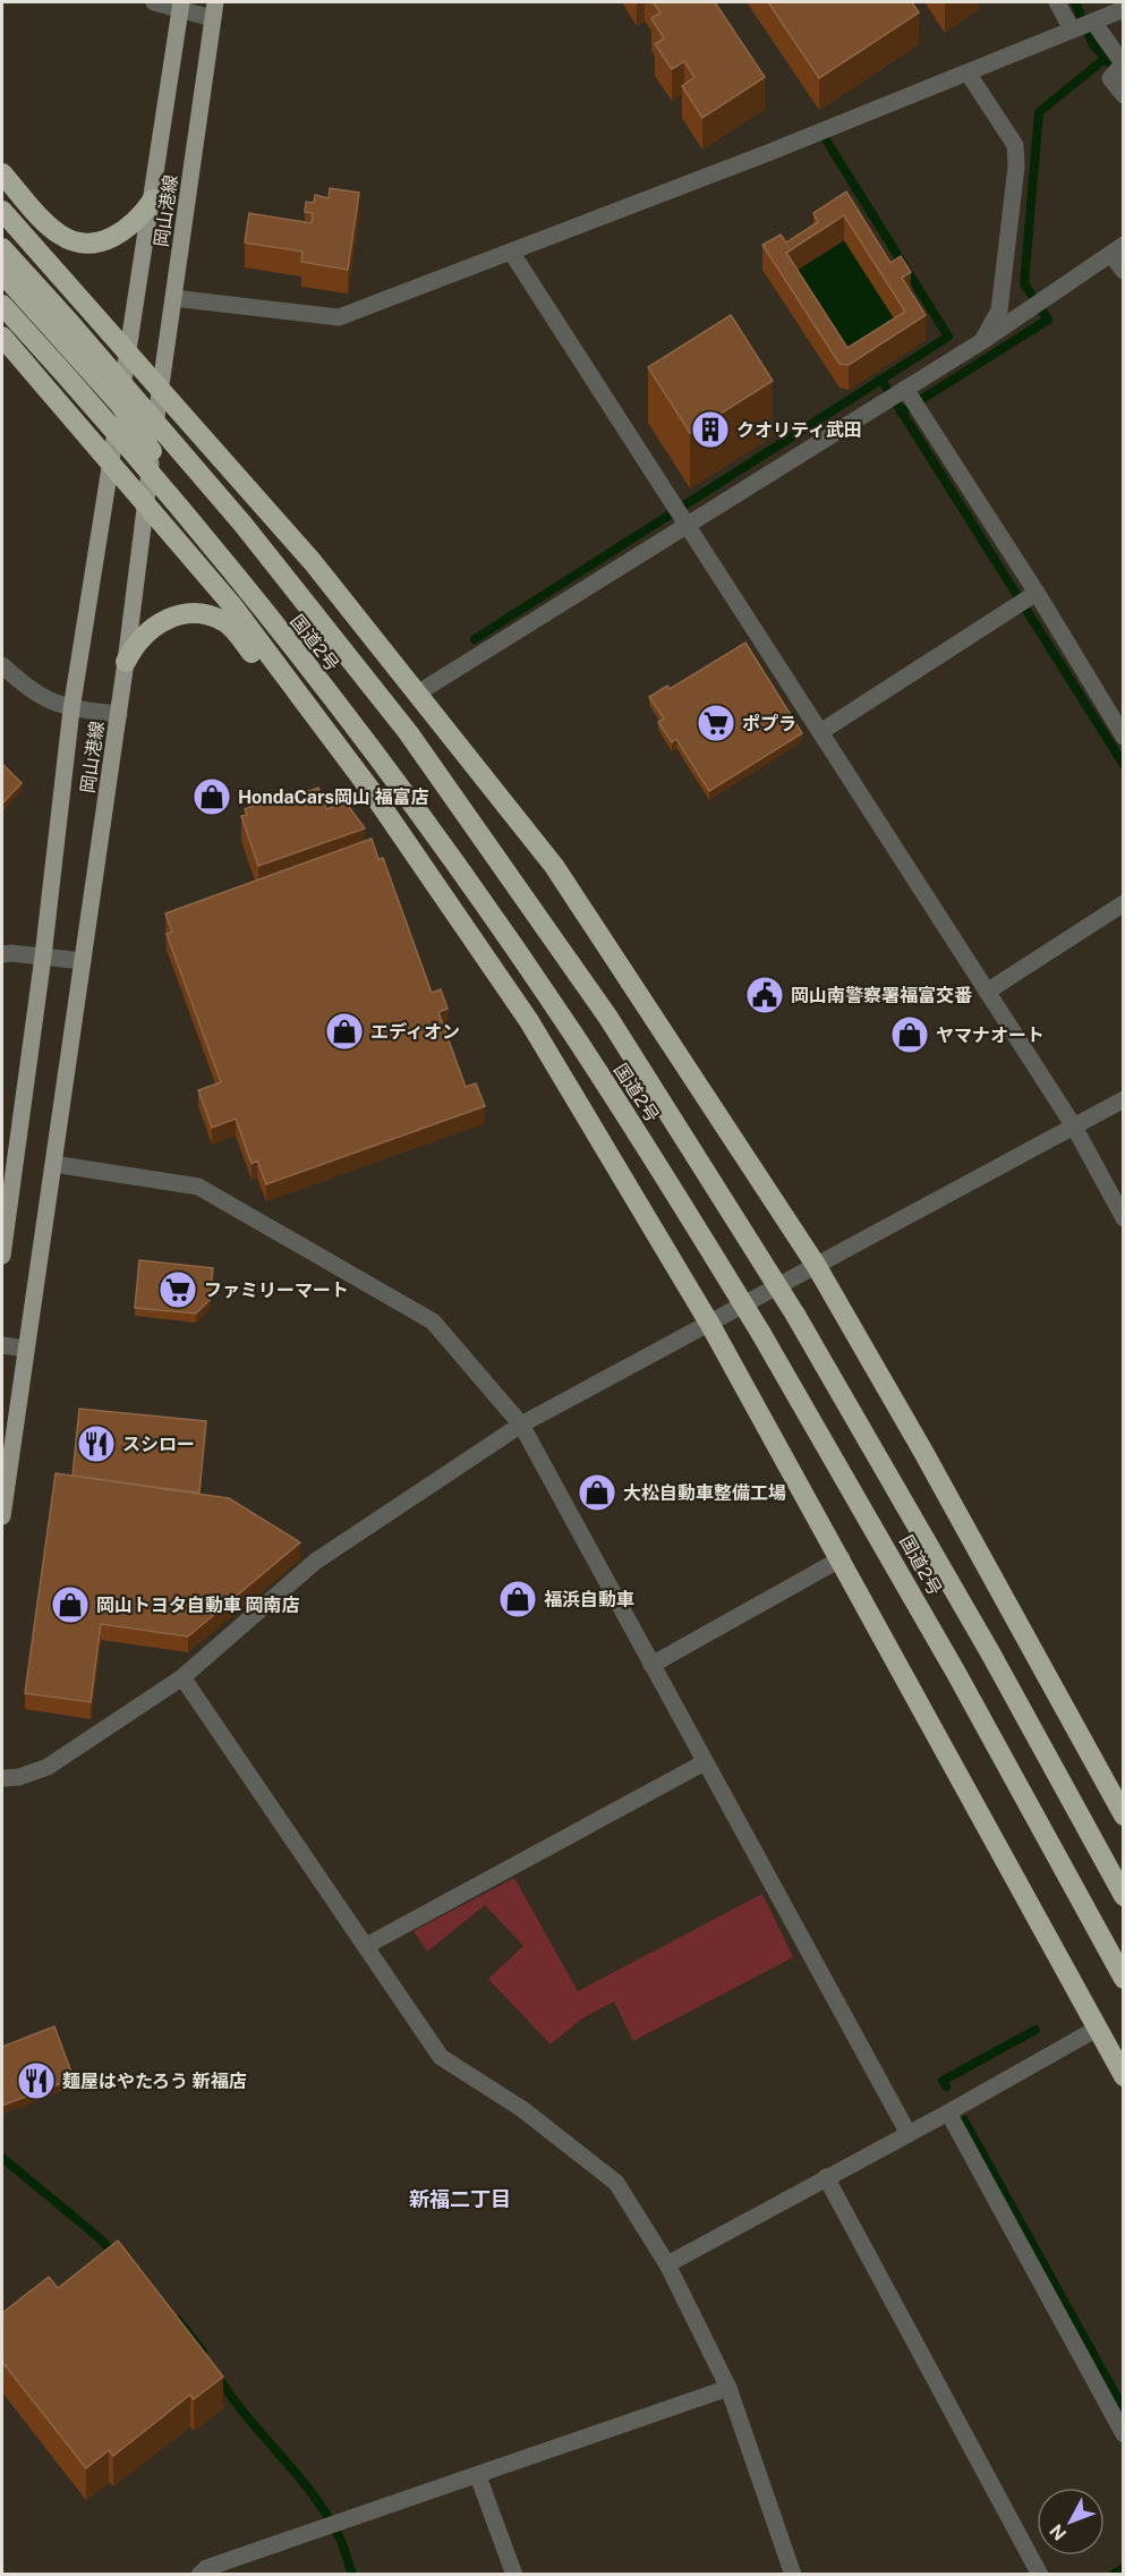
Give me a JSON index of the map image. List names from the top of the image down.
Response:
{
  "streets": {
    "highway": ["国道2号"],
    "main road": ["岡山港線"]
  },
  "districts": ["新福二丁目"],
  "places": {
    "building": ["クオリティ武田"],
    "supermarket": ["ポプラ", "ファミリーマート"],
    "shop": [
      "HondaCars岡山 福富店",
      "エディオン",
      "ヤマナオート",
      "大松自動車整備工場",
      "福浜自動車",
      "岡山トヨタ自動車 岡南店"
    ],
    "public building": ["岡山南警察署福富交番"],
    "restaurant": ["スシロー", "麺屋はやたろう 新福店"]
  },
  "north": "bottom left"
}
